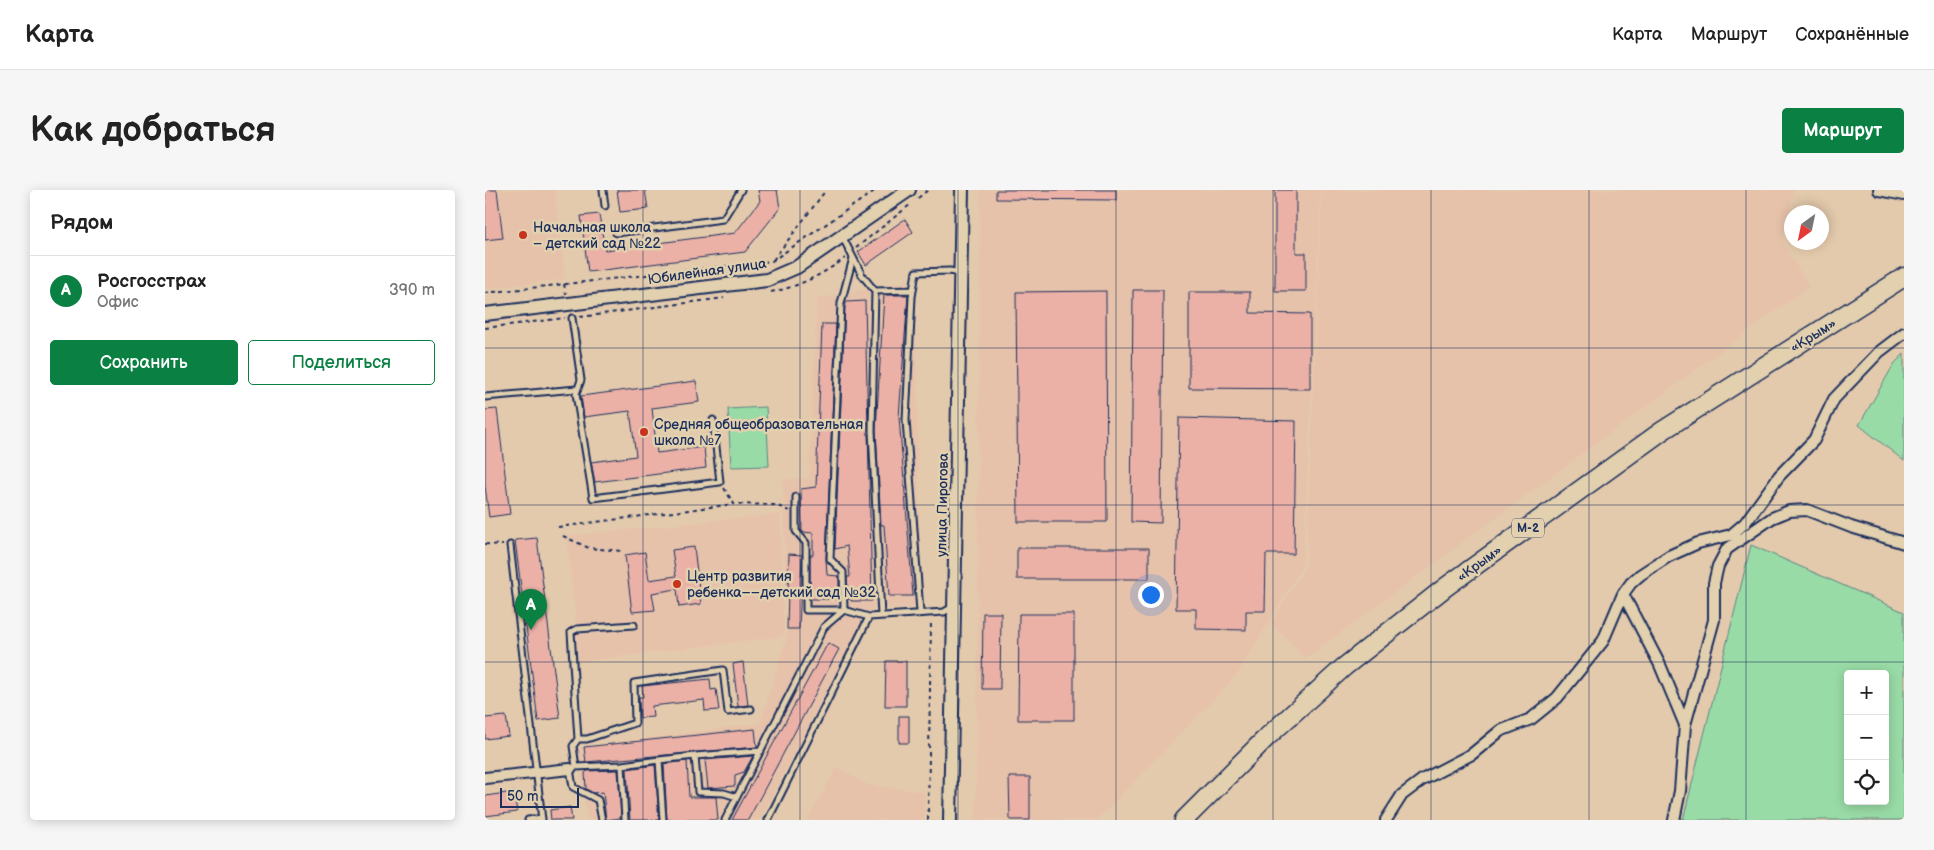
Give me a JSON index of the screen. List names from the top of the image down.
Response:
{
  "streets": {
    "highway": ["«Крым»", "М-2"],
    "street": ["Юбилейная улица", "улица Пирогова"]
  },
  "places": ["Начальная школа – детский сад №22", "Средняя общеобразовательная школа №7", "Центр развития ребенка––детский сад №32"],
  "scale_bar": "50 m",
  "north": "bottom left",
  "page": {
    "header": "Карта",
    "nav": ["Карта", "Маршрут", "Сохранённые"],
    "buttons": [
      "Маршрут",
      ["Сохранить", "Поделиться"]
    ],
    "title": "Как добраться",
    "heading": "Рядом",
    "list": [
      {
        "mark": "A",
        "name": "Росгосстрах",
        "note": "Офис",
        "value": "390 m"
      }
    ],
    "pins": "A",
    "map_buttons": ["+", "−"],
    "scale": "50 m"
  }
}
